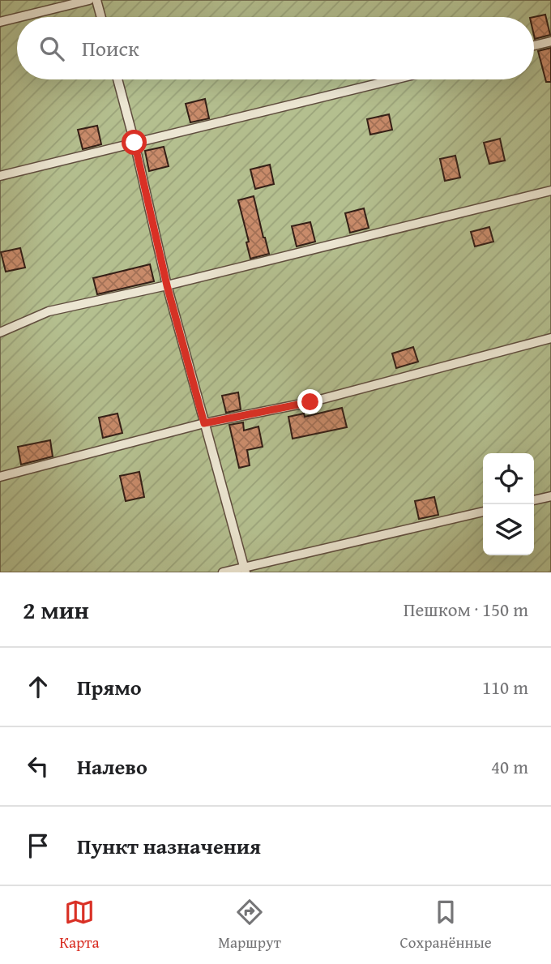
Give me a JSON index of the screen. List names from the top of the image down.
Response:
{
  "page": {
    "search": "Поиск",
    "heading": ["2 мин", "Пешком · 150 m"],
    "list": [
      ["Прямо", "110 m"],
      ["Налево", "40 m"],
      "Пункт назначения"
    ],
    "nav": ["Карта", "Маршрут", "Сохранённые"]
  }
}
